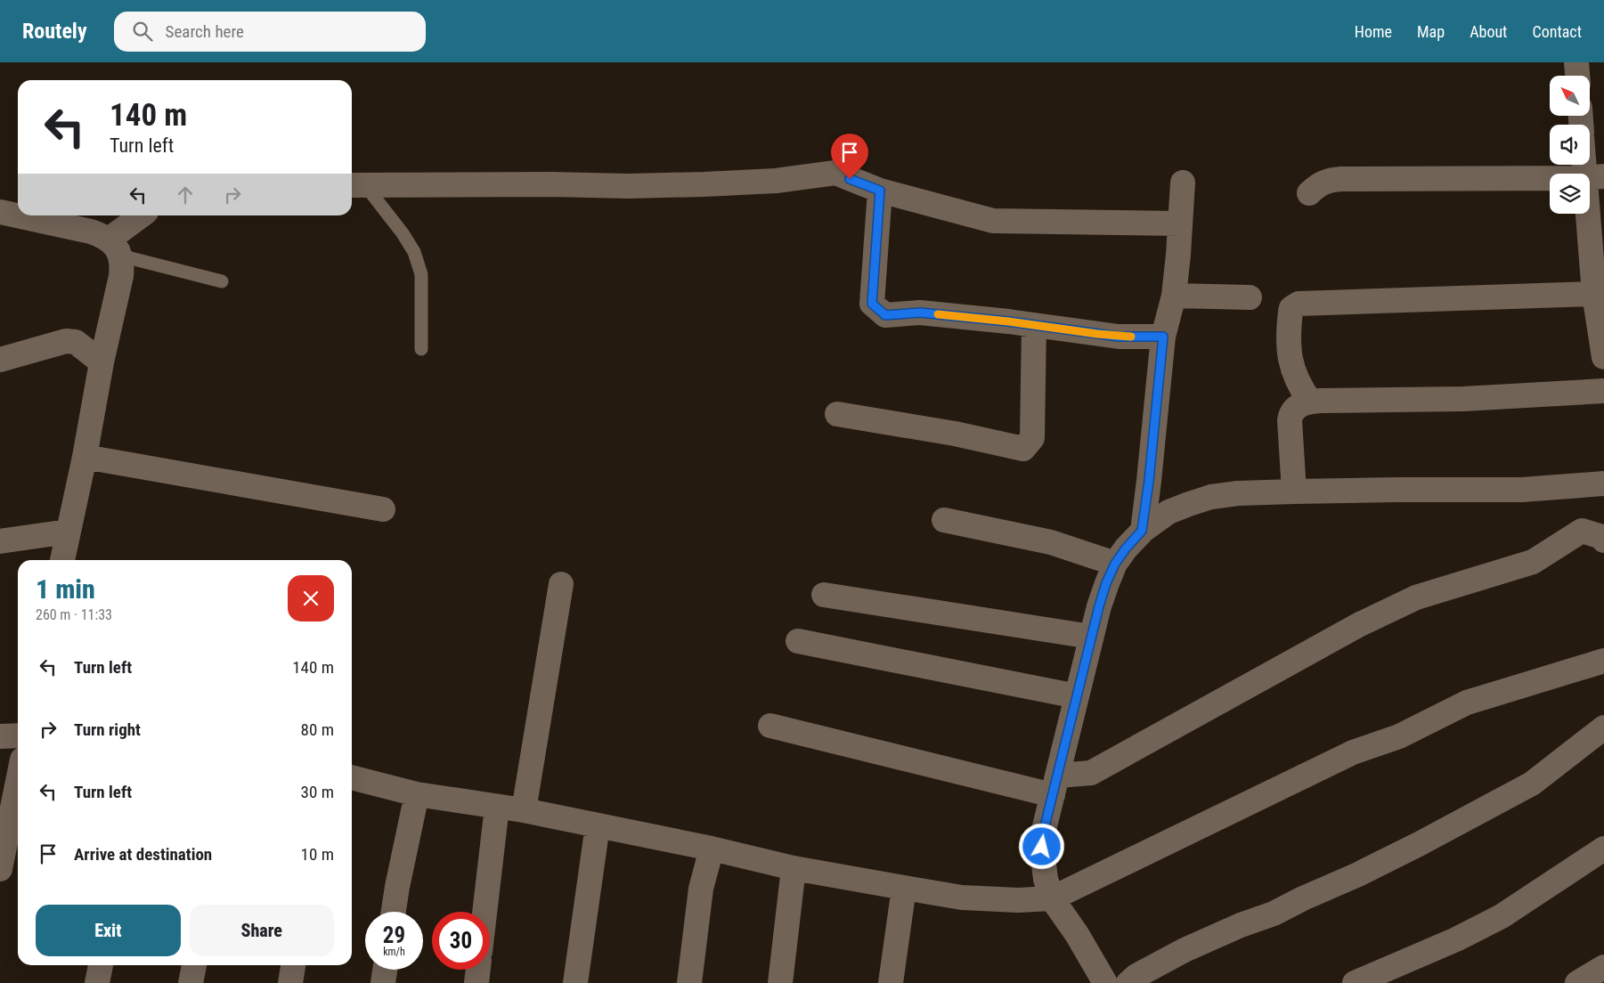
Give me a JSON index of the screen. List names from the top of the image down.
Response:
{
  "north": "top left",
  "page": {
    "header": "Routely",
    "search": "Search here",
    "nav": [
      "Home",
      "Map",
      "About",
      "Contact"
    ],
    "turn": ["140 m", "Turn left"],
    "heading": ["1 min", "260 m · 11:33"],
    "list": [
      {
        "name": "Turn left",
        "value": "140 m"
      },
      {
        "name": "Turn right",
        "value": "80 m"
      },
      {
        "name": "Turn left",
        "value": "30 m"
      },
      {
        "name": "Arrive at destination",
        "value": "10 m"
      }
    ],
    "buttons": ["Exit", "Share"],
    "speed": "29 km/h",
    "limit": "30"
  }
}
